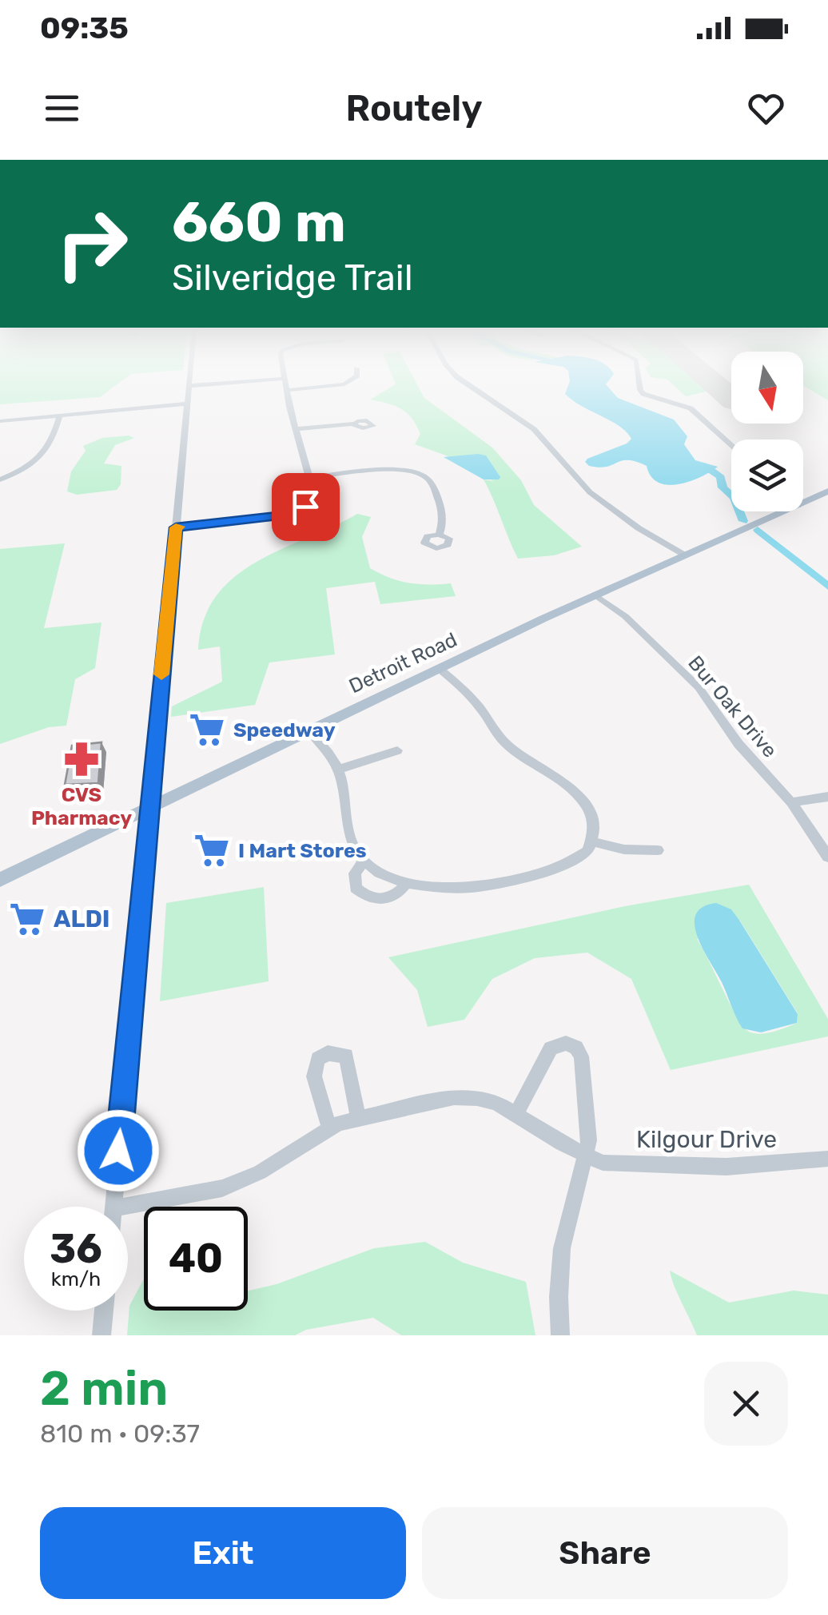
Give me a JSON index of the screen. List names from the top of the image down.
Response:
{
  "streets": {
    "main road": ["Detroit Road"],
    "street": ["Bur Oak Drive", "Kilgour Drive"]
  },
  "crossings": [
    ["Detroit Road", "Bur Oak Drive"]
  ],
  "places": {
    "supermarket": ["Speedway", "I Mart Stores", "ALDI"],
    "pharmacy": ["CVS Pharmacy"]
  },
  "north": "bottom",
  "page": {
    "status": "09:35",
    "header": "Routely",
    "turn": ["660 m", "Silveridge Trail"],
    "speed": "36 km/h",
    "limit": "40",
    "heading": ["2 min", "810 m · 09:37"],
    "buttons": ["Exit", "Share"]
  }
}
